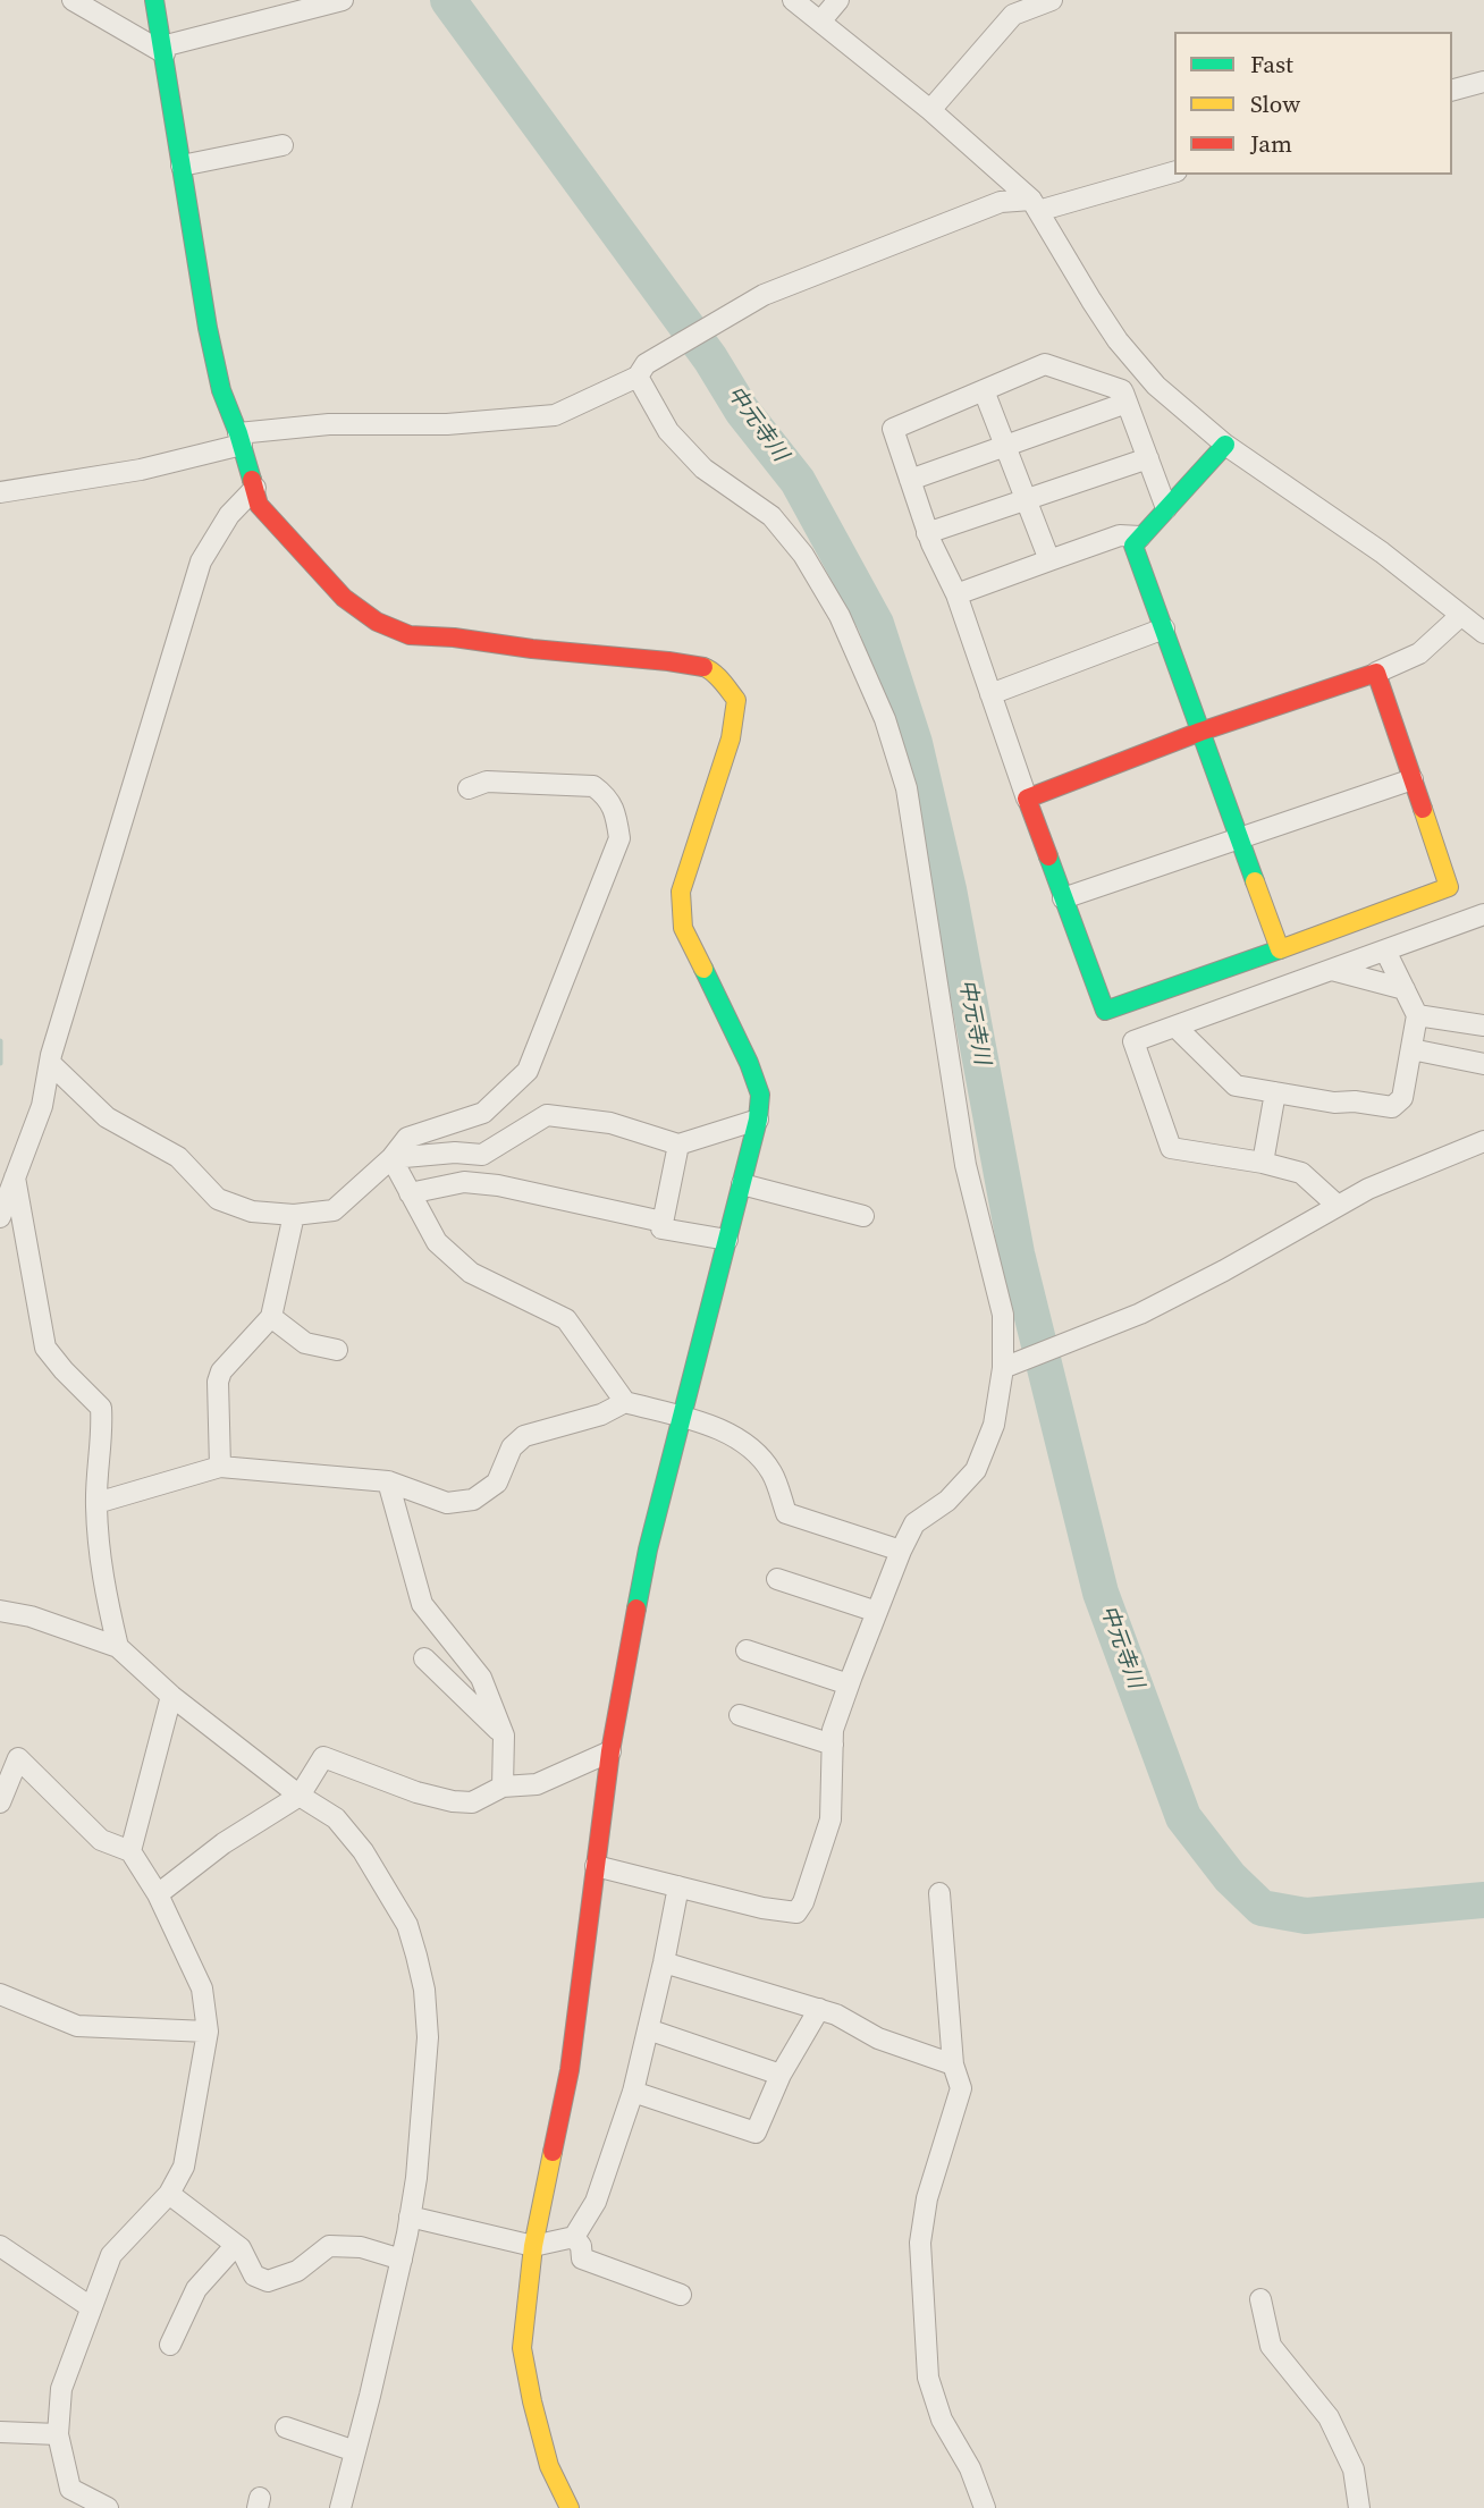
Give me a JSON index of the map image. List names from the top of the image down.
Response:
{
  "water": ["中元寺川"],
  "legend": ["Fast", "Slow", "Jam"]
}
